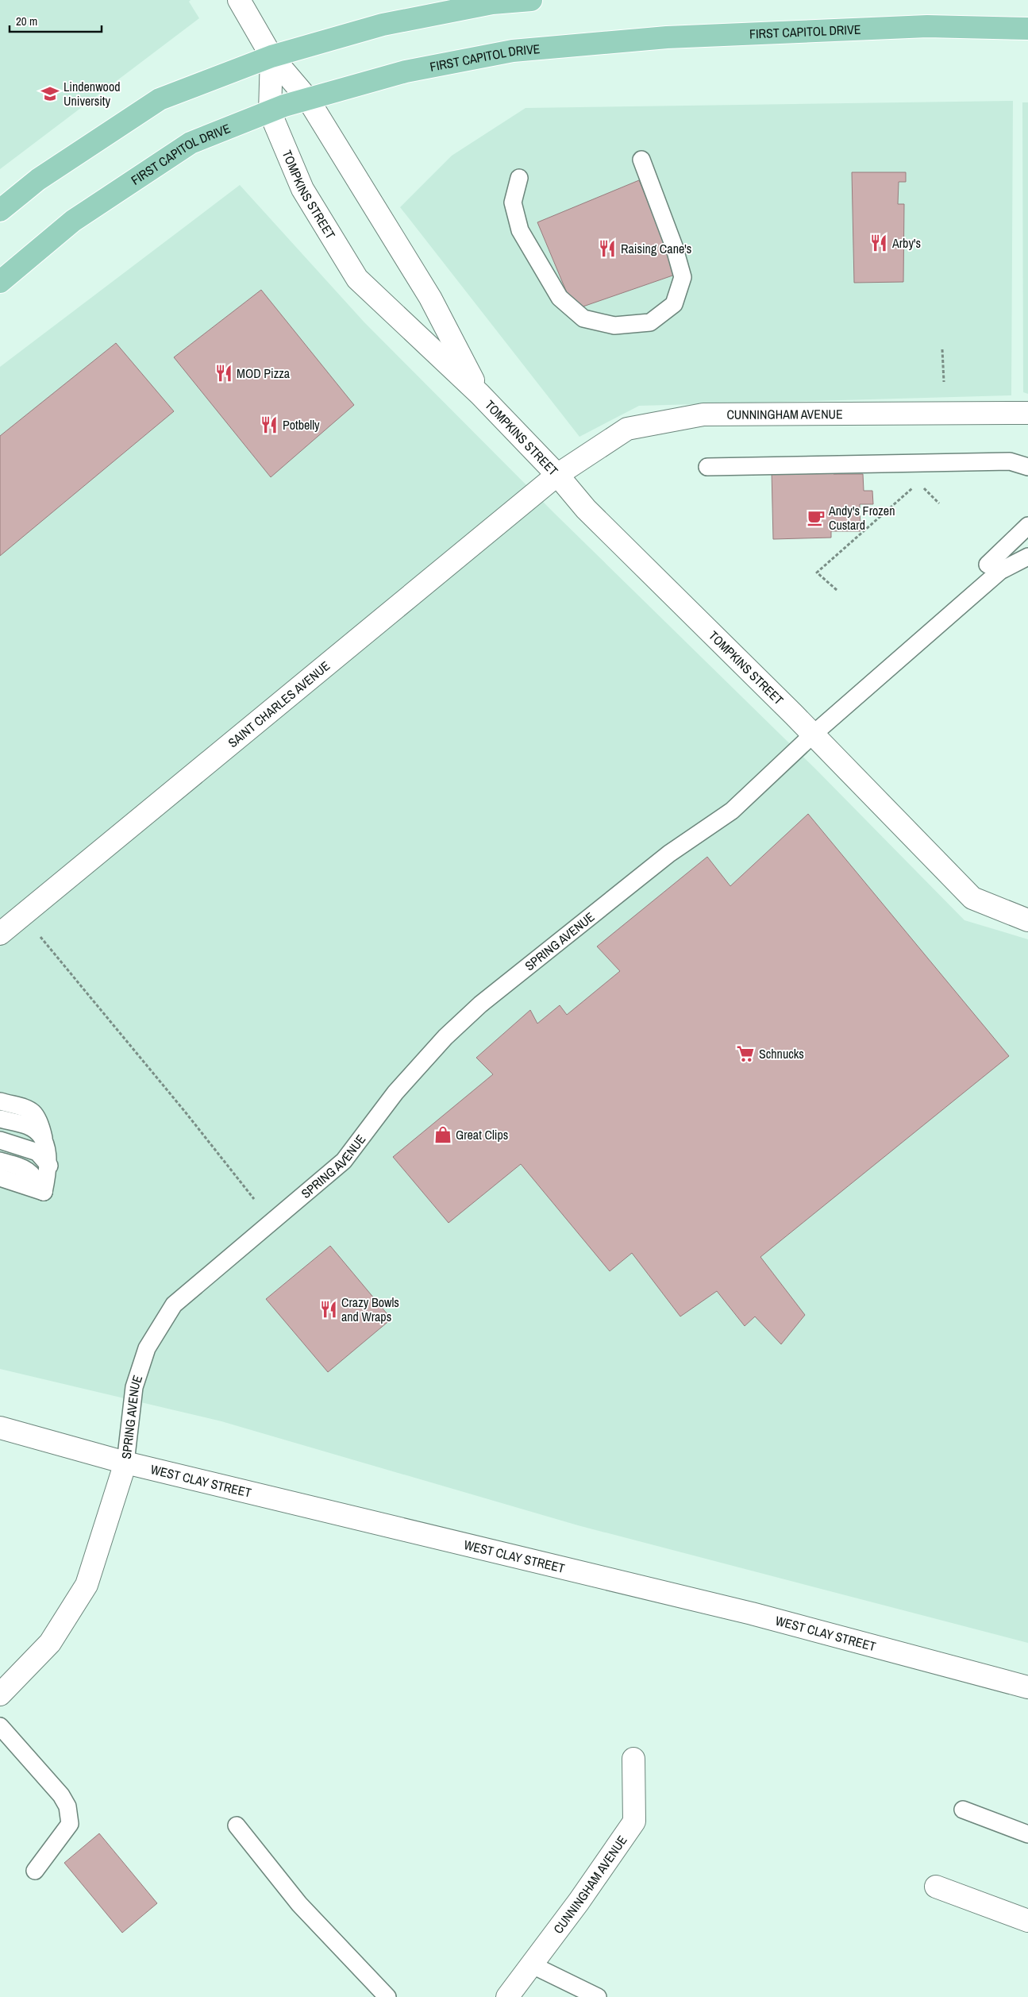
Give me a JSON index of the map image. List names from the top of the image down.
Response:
{
  "streets": {
    "main road": ["FIRST CAPITOL DRIVE"],
    "street": [
      "TOMPKINS STREET",
      "CUNNINGHAM AVENUE",
      "SAINT CHARLES AVENUE",
      "SPRING AVENUE",
      "WEST CLAY STREET"
    ]
  },
  "crossings": [
    ["FIRST CAPITOL DRIVE", "TOMPKINS STREET"],
    ["TOMPKINS STREET", "CUNNINGHAM AVENUE"],
    ["TOMPKINS STREET", "SAINT CHARLES AVENUE"],
    ["TOMPKINS STREET", "SPRING AVENUE"],
    ["CUNNINGHAM AVENUE", "SAINT CHARLES AVENUE"],
    ["SPRING AVENUE", "WEST CLAY STREET"]
  ],
  "places": {
    "school or university": ["Lindenwood University"],
    "restaurant": [
      "Arby's",
      "Raising Cane's",
      "MOD Pizza",
      "Potbelly",
      "Crazy Bowls and Wraps"
    ],
    "cafe": ["Andy's Frozen Custard"],
    "supermarket": ["Schnucks"],
    "shop": ["Great Clips"]
  },
  "scale_bar": "20 m"
}
